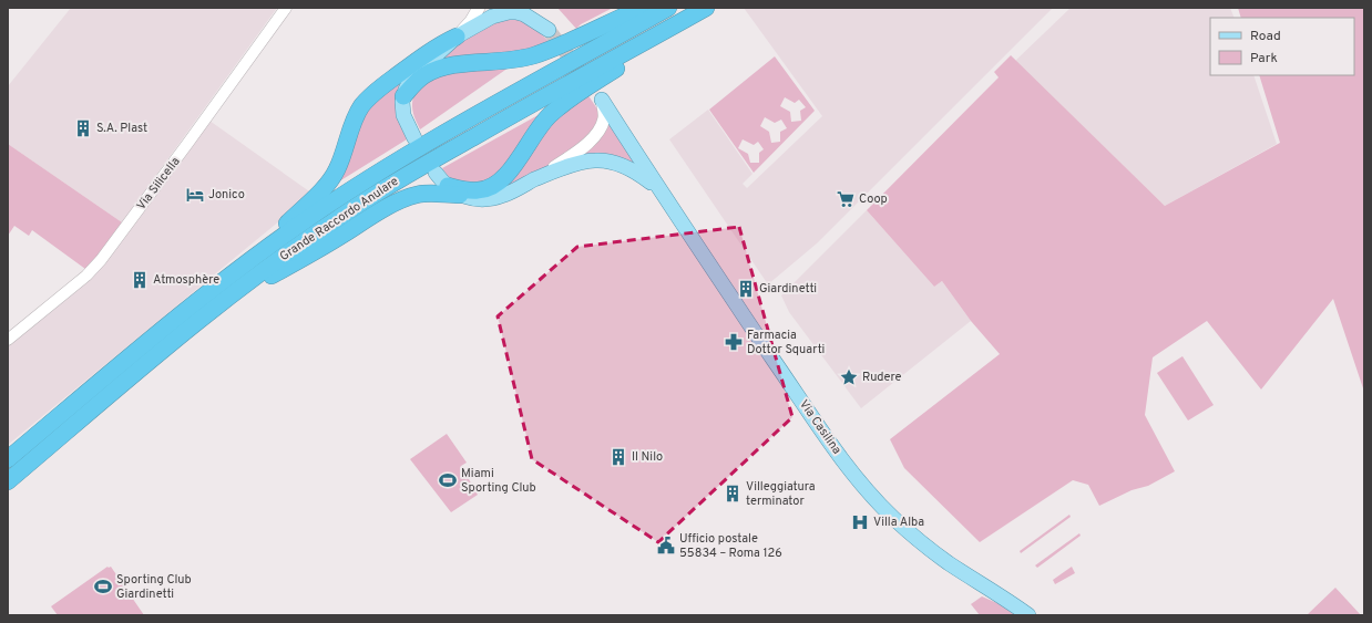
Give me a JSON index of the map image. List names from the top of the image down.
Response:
{
  "streets": {
    "highway": ["Grande Raccordo Anulare"],
    "main road": ["Via Casilina"],
    "street": ["Via Silicella"]
  },
  "places": {
    "building": [
      "S.A. Plast",
      "Atmosphère",
      "Giardinetti",
      "Il Nilo",
      "Villeggiatura terminator"
    ],
    "hotel": ["Jonico"],
    "supermarket": ["Coop"],
    "pharmacy": ["Farmacia Dottor Squarti"],
    "place": ["Rudere"],
    "sports": ["Miami Sporting Club", "Sporting Club Giardinetti"],
    "hospital": ["Villa Alba"],
    "public building": ["Ufficio postale 55834 – Roma 126"]
  },
  "legend": ["Road", "Park"]
}
